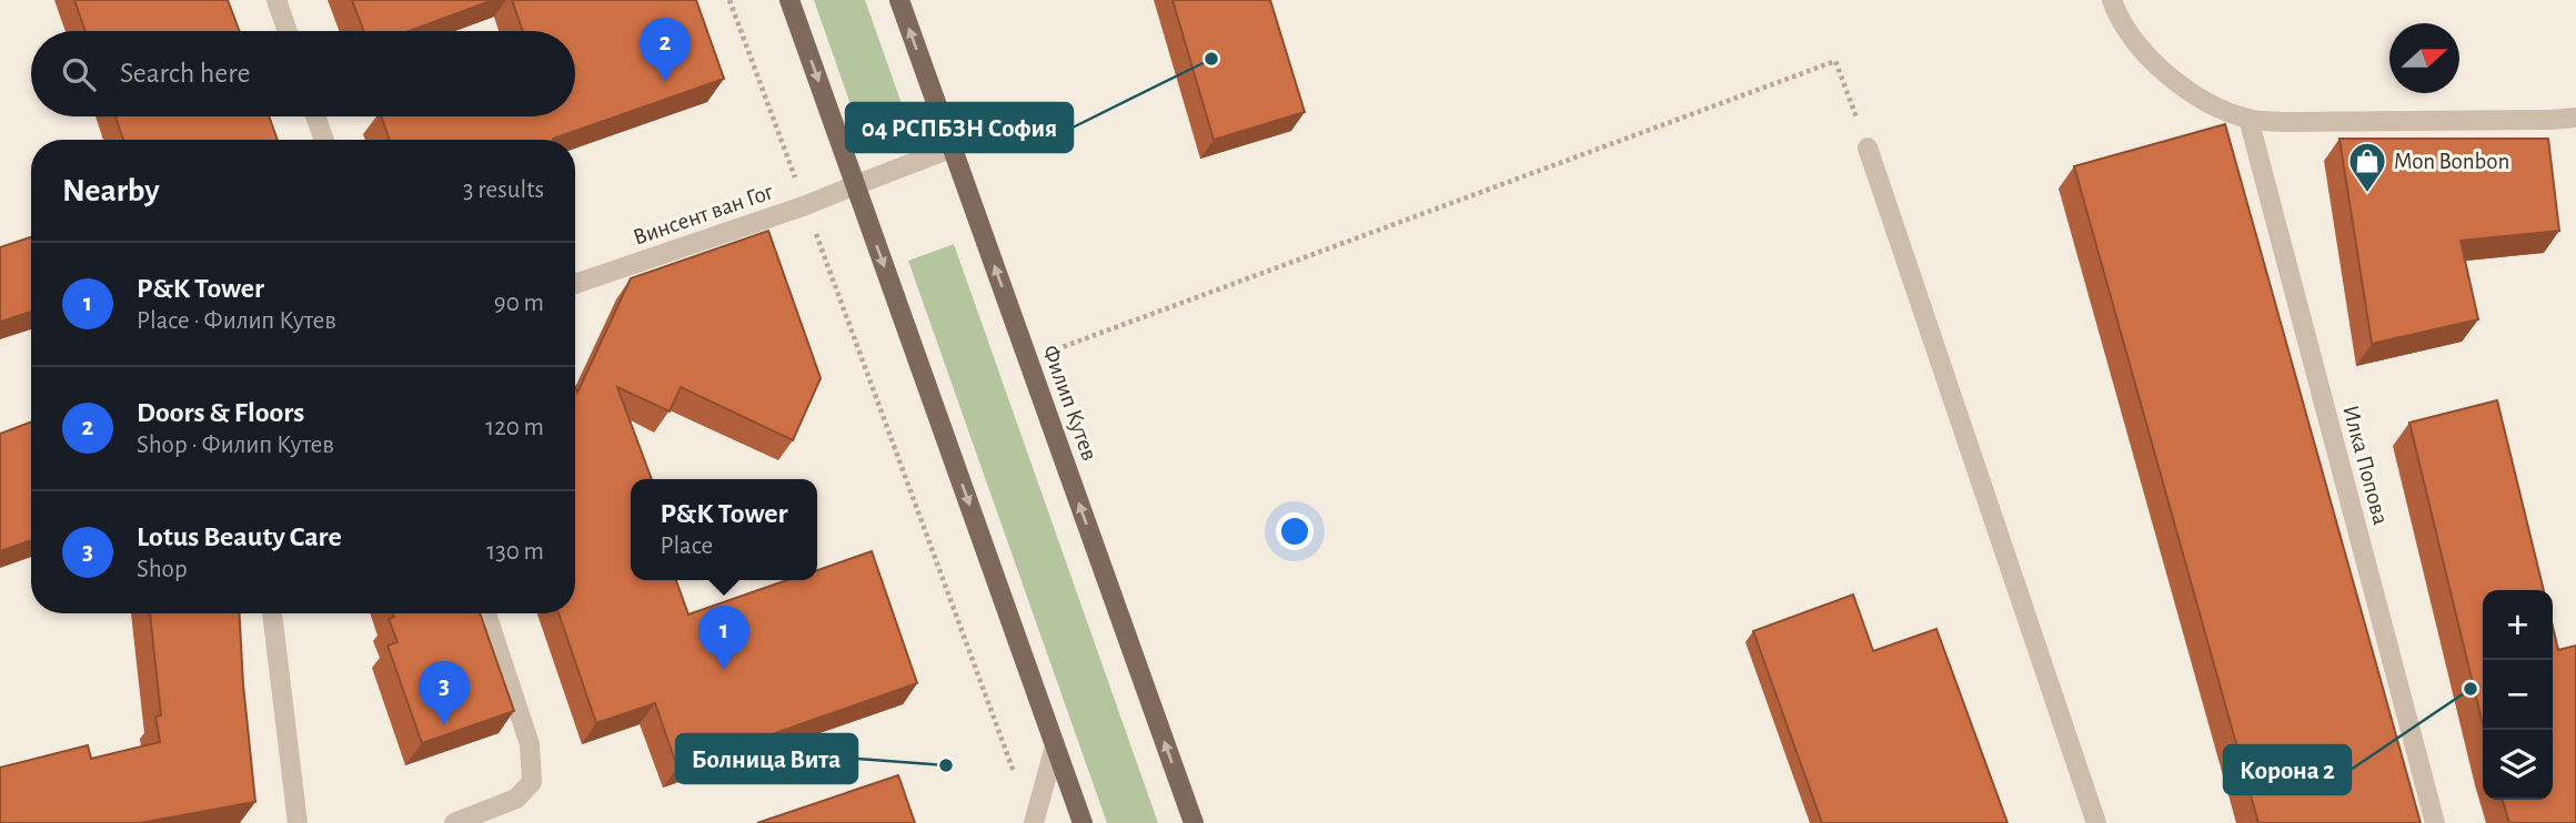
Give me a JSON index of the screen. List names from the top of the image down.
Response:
{
  "streets": {
    "main road": ["Филип Кутев"],
    "street": ["Винсент ван Гог", "Илка Попова"]
  },
  "crossings": [
    ["Винсент ван Гог", "Филип Кутев"]
  ],
  "places": {
    "other": ["04 РСПБЗН София", "Корона 2", "Болница Вита"],
    "shop": ["Mon Bonbon"]
  },
  "north": "right",
  "page": {
    "pins": ["2", "1", "3"],
    "search": "Search here",
    "heading": ["Nearby", "3 results"],
    "list": [
      {
        "mark": "1",
        "name": "P&K Tower",
        "note": "Place · Филип Кутев",
        "value": "90 m"
      },
      {
        "mark": "2",
        "name": "Doors & Floors",
        "note": "Shop · Филип Кутев",
        "value": "120 m"
      },
      {
        "mark": "3",
        "name": "Lotus Beauty Care",
        "note": "Shop",
        "value": "130 m"
      }
    ],
    "popup": ["P&K Tower", "Place"],
    "map_buttons": ["+", "−"]
  }
}
